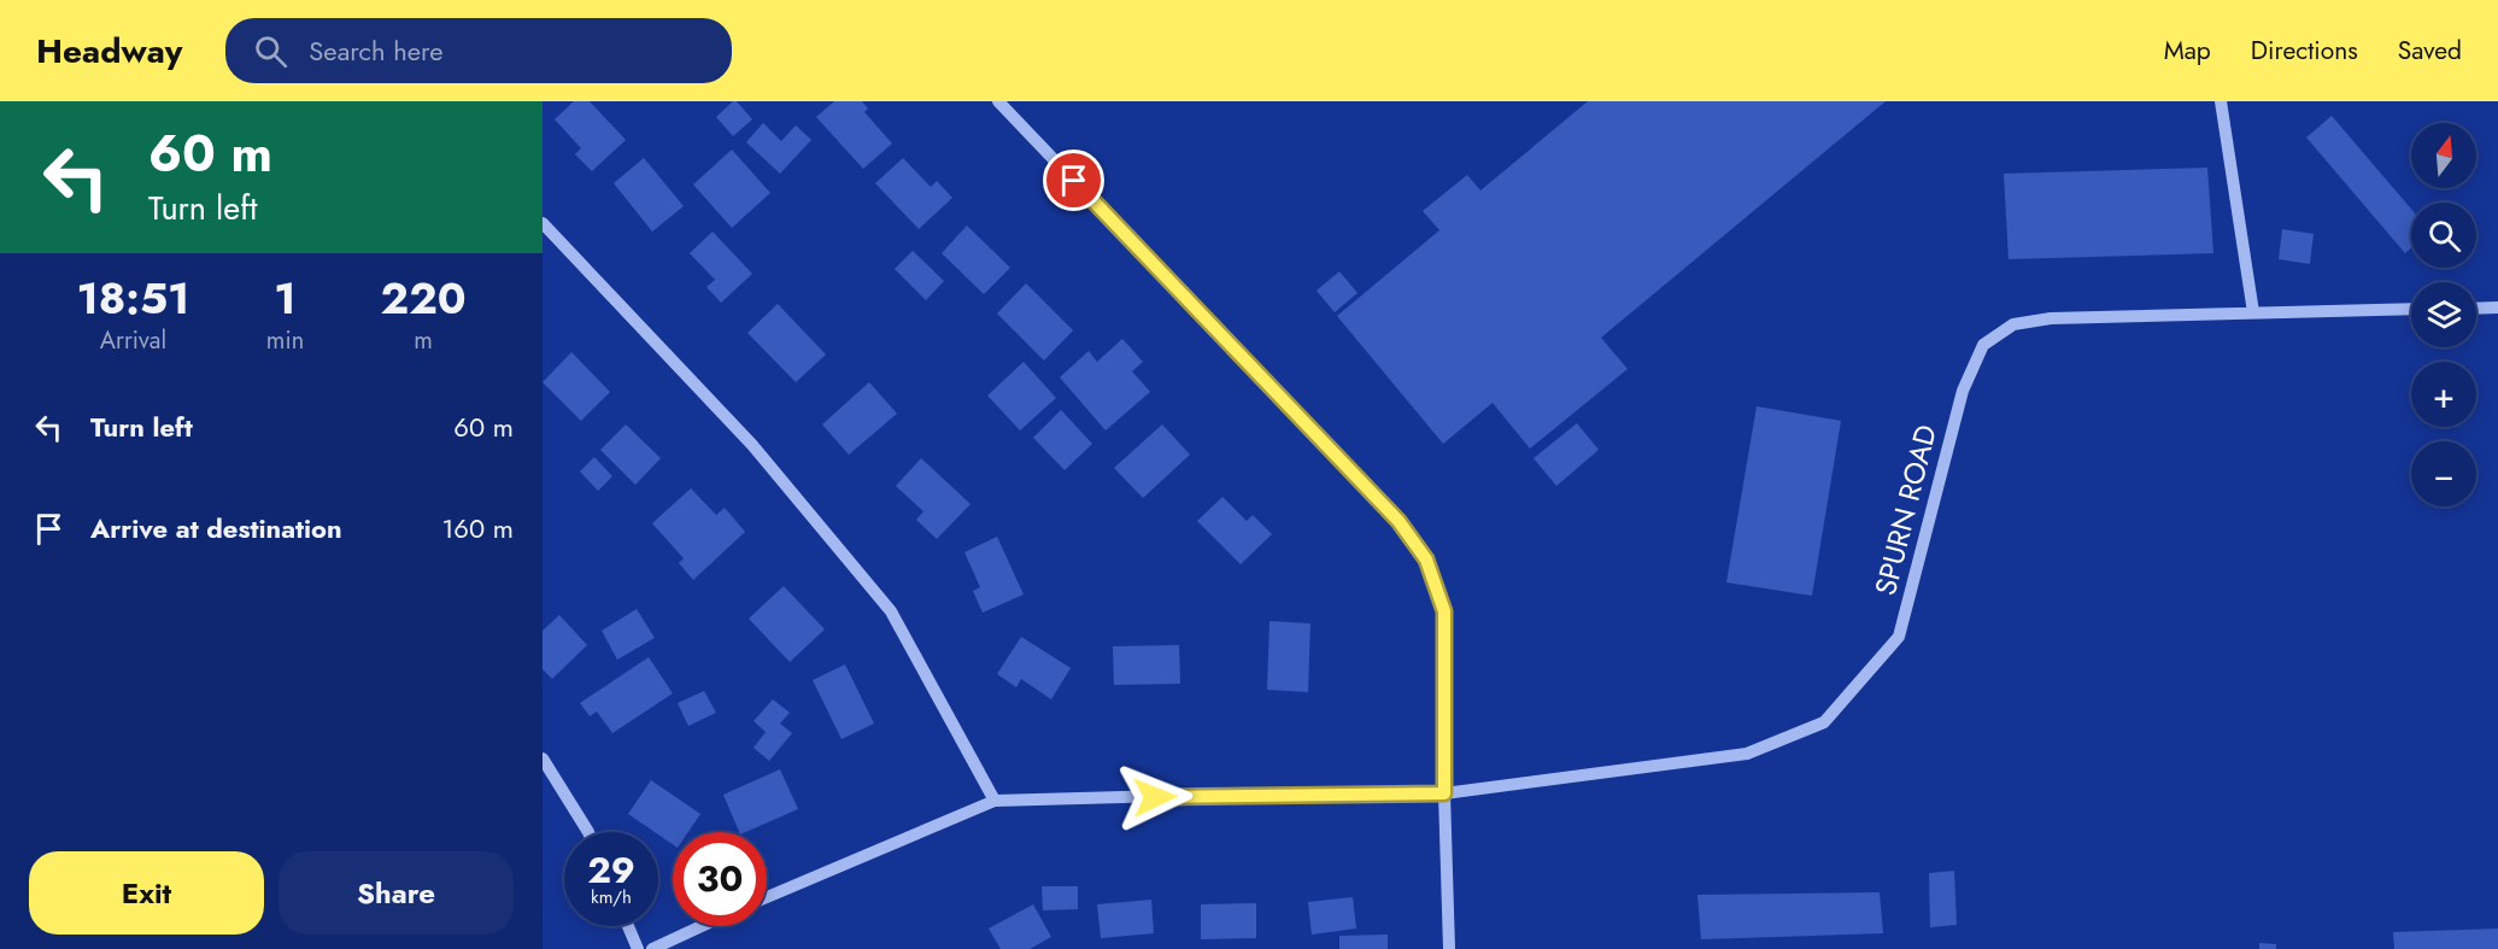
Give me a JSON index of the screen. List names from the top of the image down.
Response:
{
  "streets": {
    "street": ["SPURN ROAD"]
  },
  "north": "top",
  "page": {
    "header": "Headway",
    "search": "Search here",
    "nav": ["Map", "Directions", "Saved"],
    "turn": ["60 m", "Turn left"],
    "map_buttons": ["+", "−"],
    "eta": [
      "18:51",
      "Arrival",
      "1",
      "min",
      "220",
      "m"
    ],
    "list": [
      {
        "name": "Turn left",
        "value": "60 m"
      },
      {
        "name": "Arrive at destination",
        "value": "160 m"
      }
    ],
    "speed": "29 km/h",
    "limit": "30",
    "buttons": ["Exit", "Share"]
  }
}
